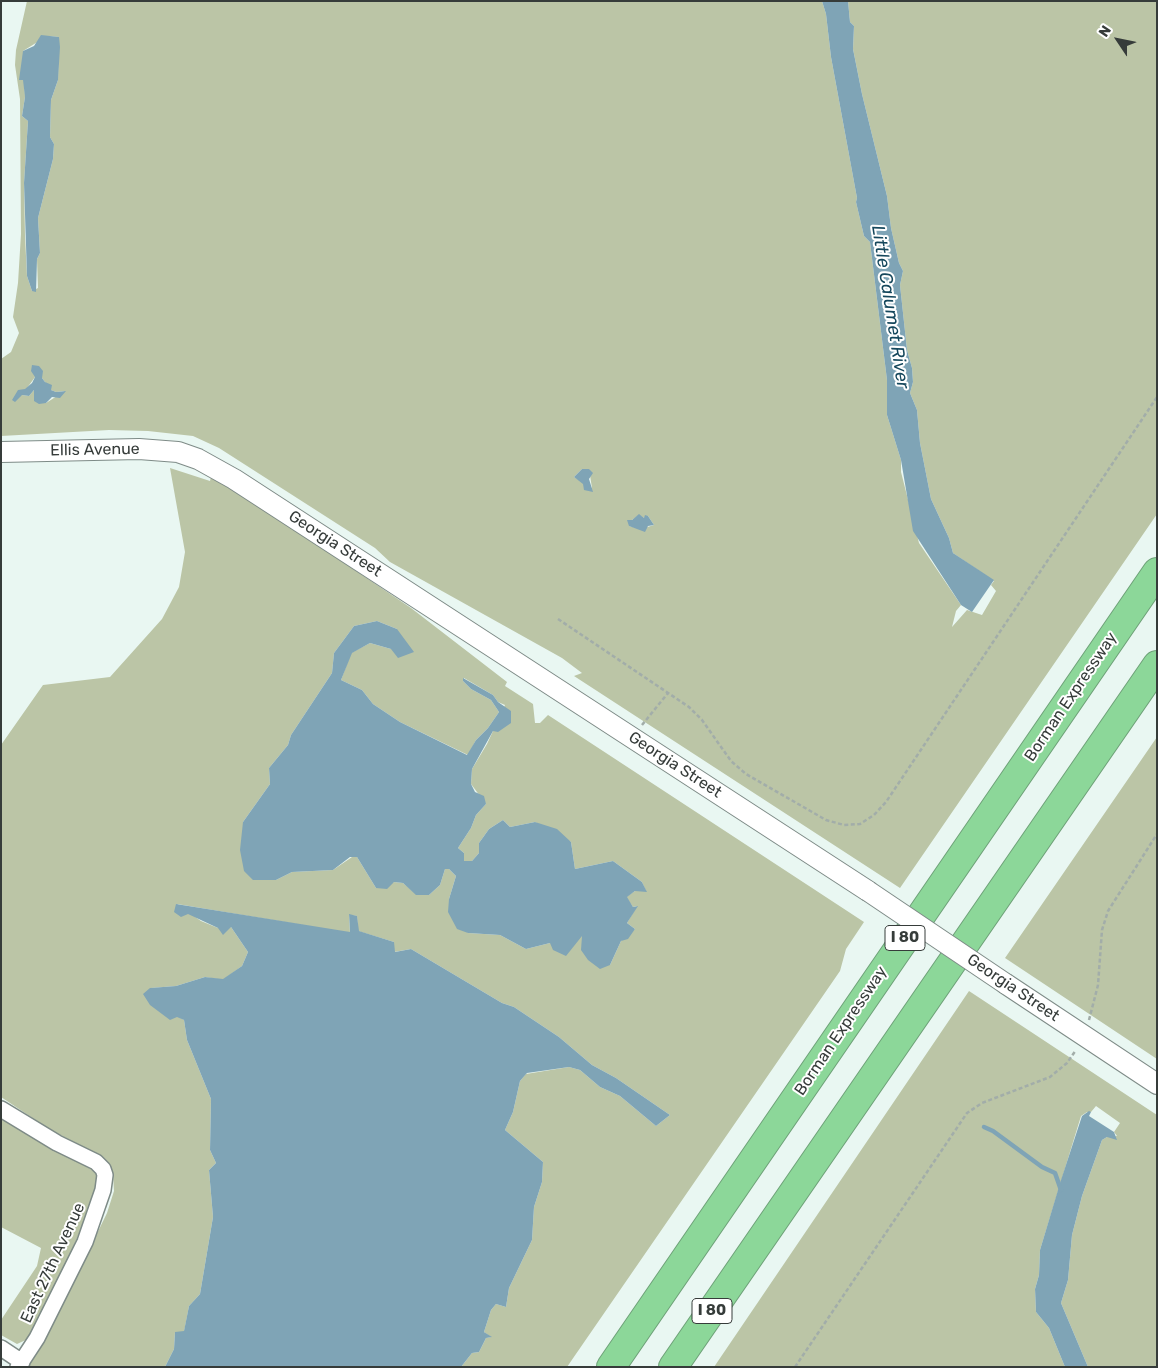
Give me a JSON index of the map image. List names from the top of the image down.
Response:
{
  "streets": {
    "highway": ["Borman Expressway", "I 80"],
    "street": ["Ellis Avenue", "Georgia Street", "East 27th Avenue"]
  },
  "crossings": [
    ["Ellis Avenue", "Georgia Street"]
  ],
  "water": ["Little Calumet River"],
  "north": "top left"
}
